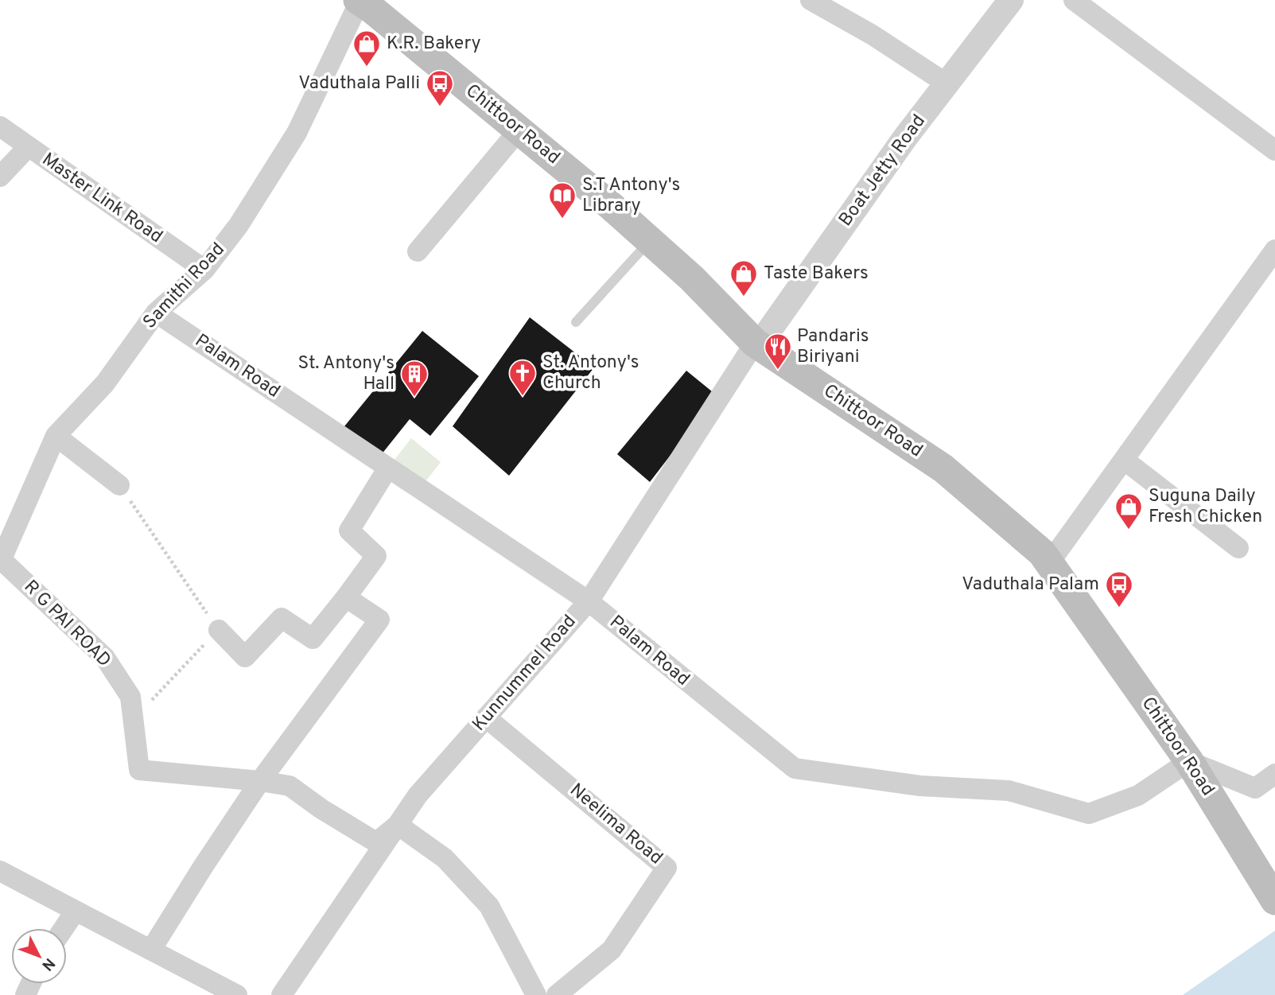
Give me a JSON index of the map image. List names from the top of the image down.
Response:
{
  "streets": {
    "main road": ["Chittoor Road"],
    "street": [
      "Boat Jetty Road",
      "Master Link Road",
      "Samithi Road",
      "Palam Road",
      "R G PAI ROAD",
      "Kunnummel Road",
      "Neelima Road"
    ]
  },
  "crossings": [
    ["Chittoor Road", "Boat Jetty Road"],
    ["Chittoor Road", "Samithi Road"],
    ["Chittoor Road", "Palam Road"],
    ["Chittoor Road", "Kunnummel Road"],
    ["Boat Jetty Road", "Kunnummel Road"],
    ["Master Link Road", "Samithi Road"],
    ["Samithi Road", "Palam Road"],
    ["Samithi Road", "R G PAI ROAD"],
    ["Palam Road", "Kunnummel Road"],
    ["R G PAI ROAD", "Kunnummel Road"],
    ["Kunnummel Road", "Neelima Road"]
  ],
  "places": {
    "shop": ["K.R. Bakery", "Taste Bakers", "Suguna Daily Fresh Chicken"],
    "bus stop": ["Vaduthala Palli", "Vaduthala Palam"],
    "library": ["S.T Antony's Library"],
    "restaurant": ["Pandaris Biriyani"],
    "church": ["St. Antony's Church"],
    "building": ["St. Antony's Hall"]
  },
  "north": "bottom right"
}
